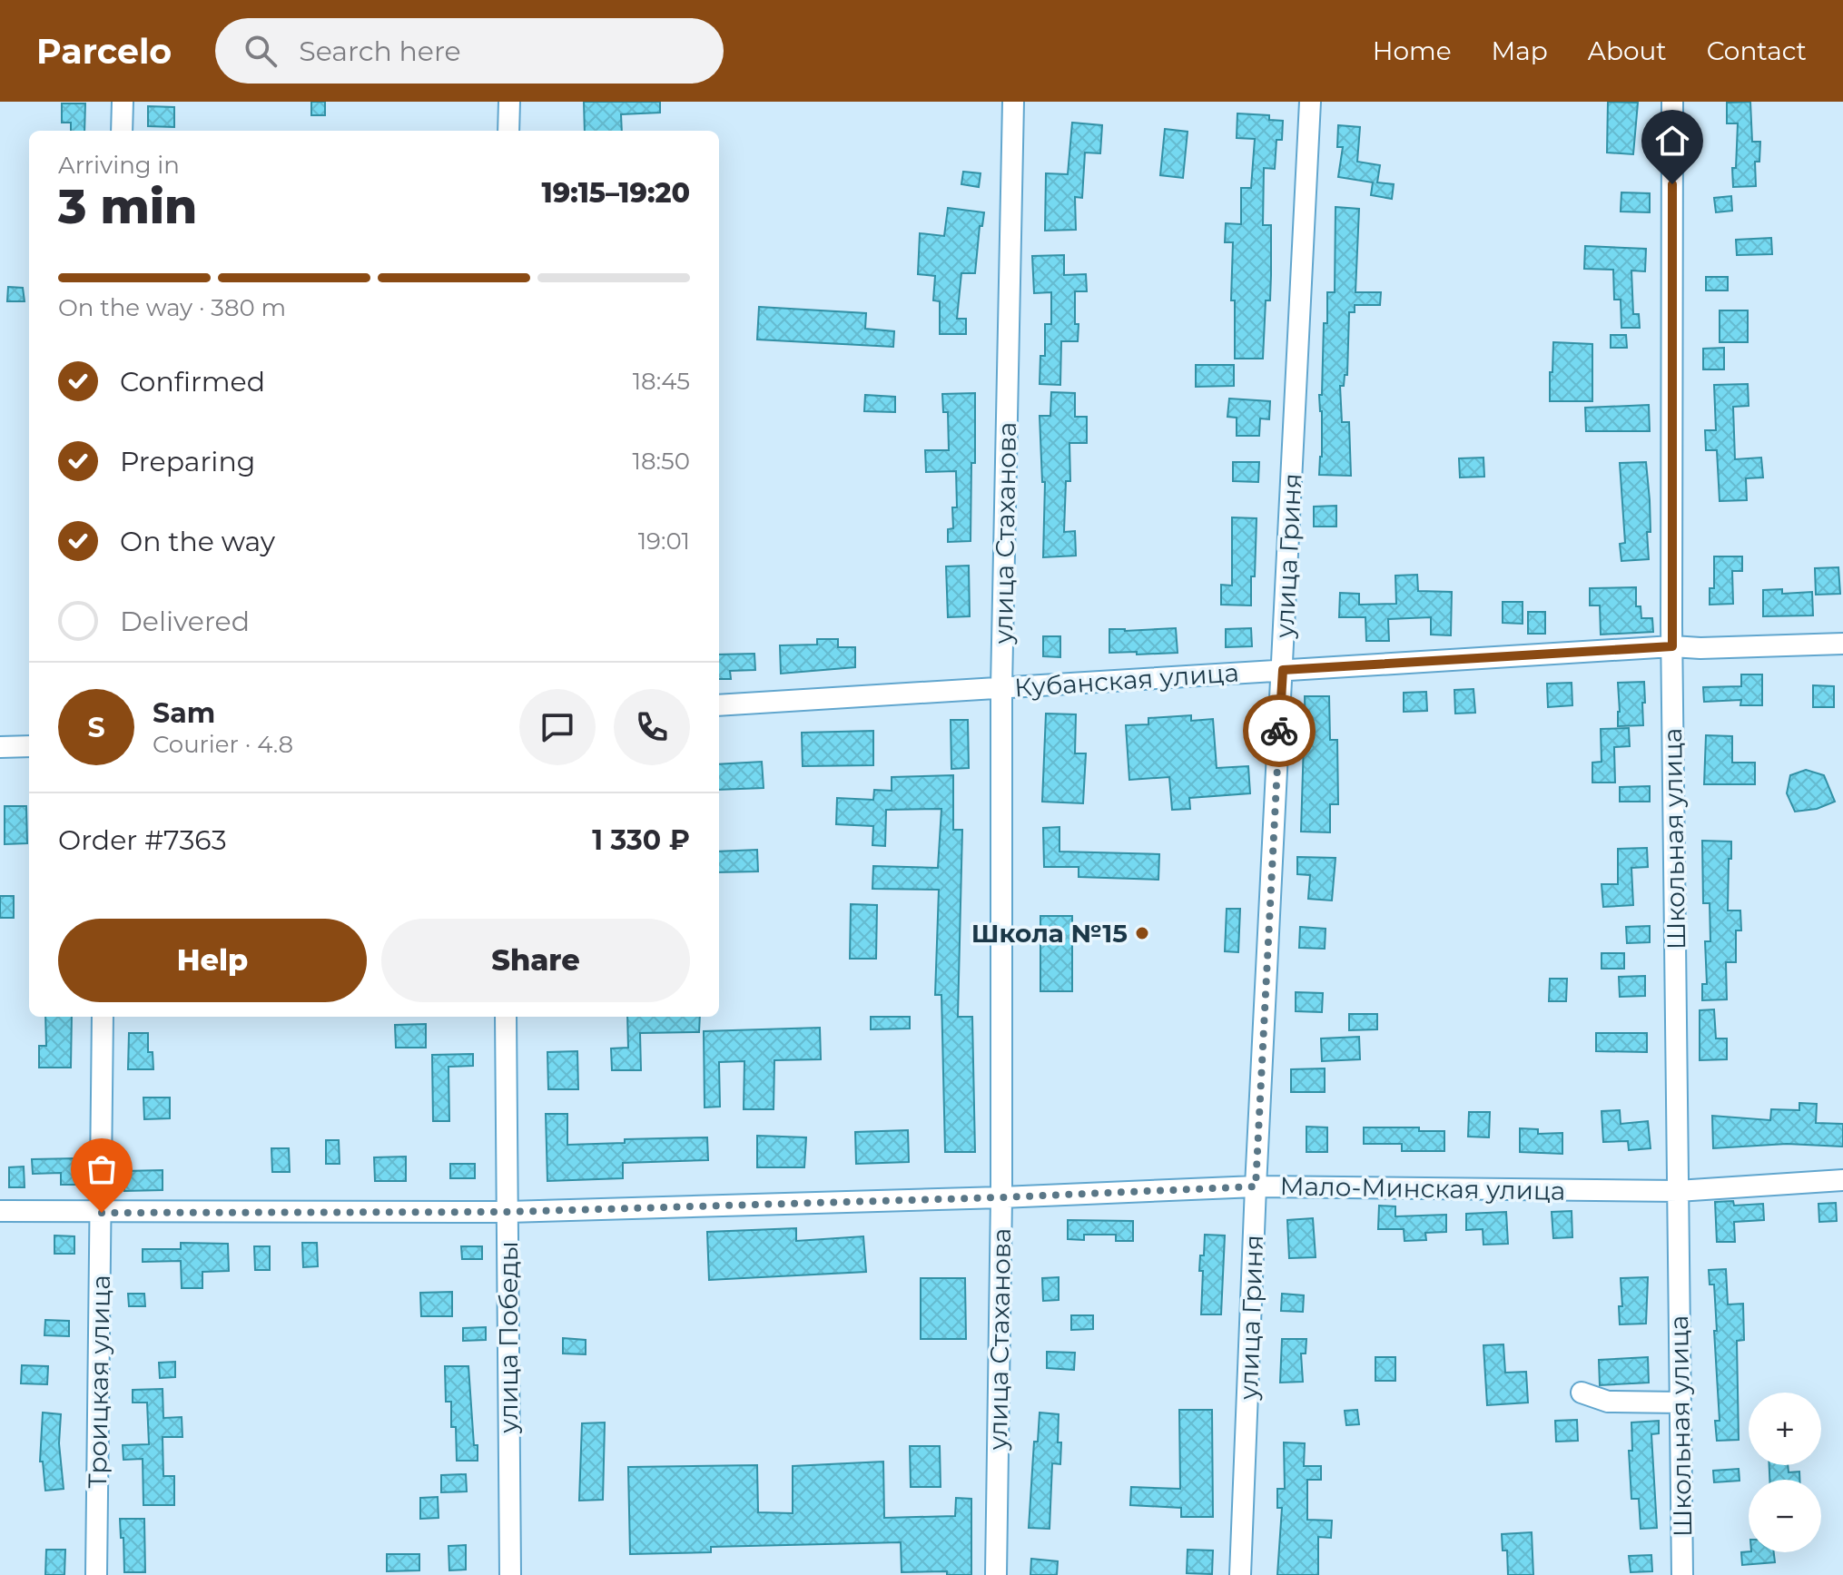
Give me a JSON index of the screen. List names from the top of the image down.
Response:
{
  "streets": {
    "street": [
      "улица Стаханова",
      "улица Гриня",
      "Кубанская улица",
      "Школьная улица",
      "Мало-Минская улица",
      "улица Победы",
      "Троицкая улица"
    ]
  },
  "crossings": [
    ["улица Стаханова", "Кубанская улица"],
    ["улица Стаханова", "Мало-Минская улица"],
    ["улица Гриня", "Кубанская улица"],
    ["улица Гриня", "Мало-Минская улица"],
    ["Кубанская улица", "Школьная улица"],
    ["Школьная улица", "Мало-Минская улица"],
    ["Мало-Минская улица", "улица Победы"],
    ["Мало-Минская улица", "Троицкая улица"]
  ],
  "places": ["Школа №15"],
  "page": {
    "header": "Parcelo",
    "search": "Search here",
    "nav": [
      "Home",
      "Map",
      "About",
      "Contact"
    ],
    "heading": ["3 min", "Arriving in", "19:15–19:20"],
    "panel": [
      "Sam",
      "Courier · 4.8",
      "Order #7363",
      "1 330 ₽"
    ],
    "bar": "On the way · 380 m",
    "list": [
      ["Confirmed", "18:45"],
      ["Preparing", "18:50"],
      ["On the way", "19:01"],
      "Delivered"
    ],
    "round": "S",
    "buttons": ["Help", "Share"],
    "map_buttons": ["+", "−"]
  }
}
